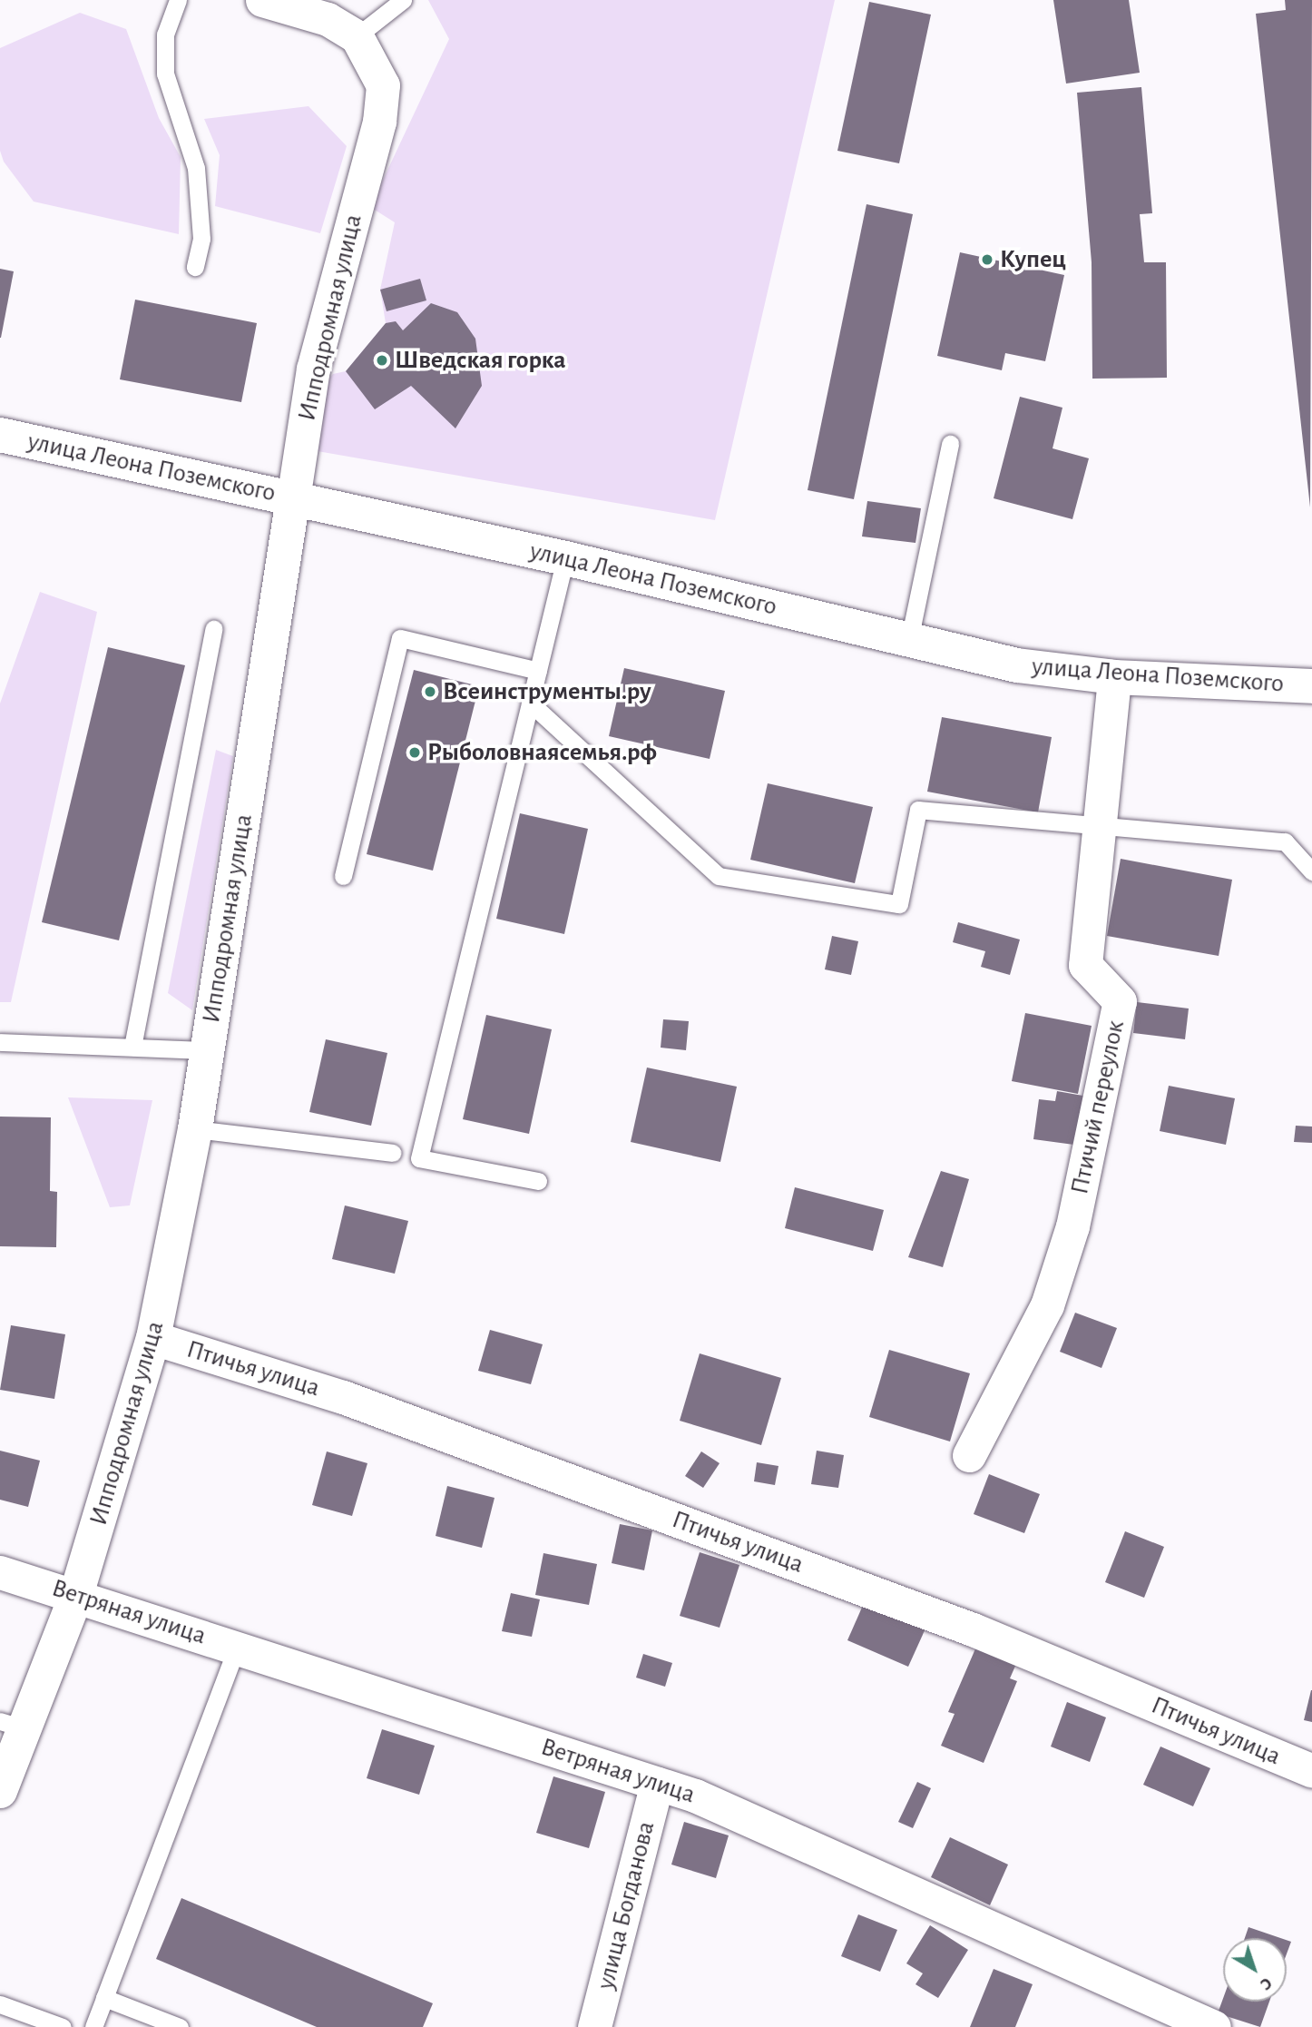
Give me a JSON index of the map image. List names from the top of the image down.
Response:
{
  "streets": {
    "main road": ["Ипподромная улица", "улица Леона Поземского"],
    "street": [
      "Птичий переулок",
      "Птичья улица",
      "Ветряная улица",
      "улица Богданова"
    ]
  },
  "crossings": [
    ["Ипподромная улица", "улица Леона Поземского"],
    ["Ипподромная улица", "Птичья улица"],
    ["Ипподромная улица", "Ветряная улица"],
    ["улица Леона Поземского", "Птичий переулок"],
    ["Ветряная улица", "улица Богданова"]
  ],
  "places": [
    "Купец",
    "Шведская горка",
    "Всеинструменты.ру",
    "Рыболовнаясемья.рф"
  ],
  "north": "bottom right"
}
